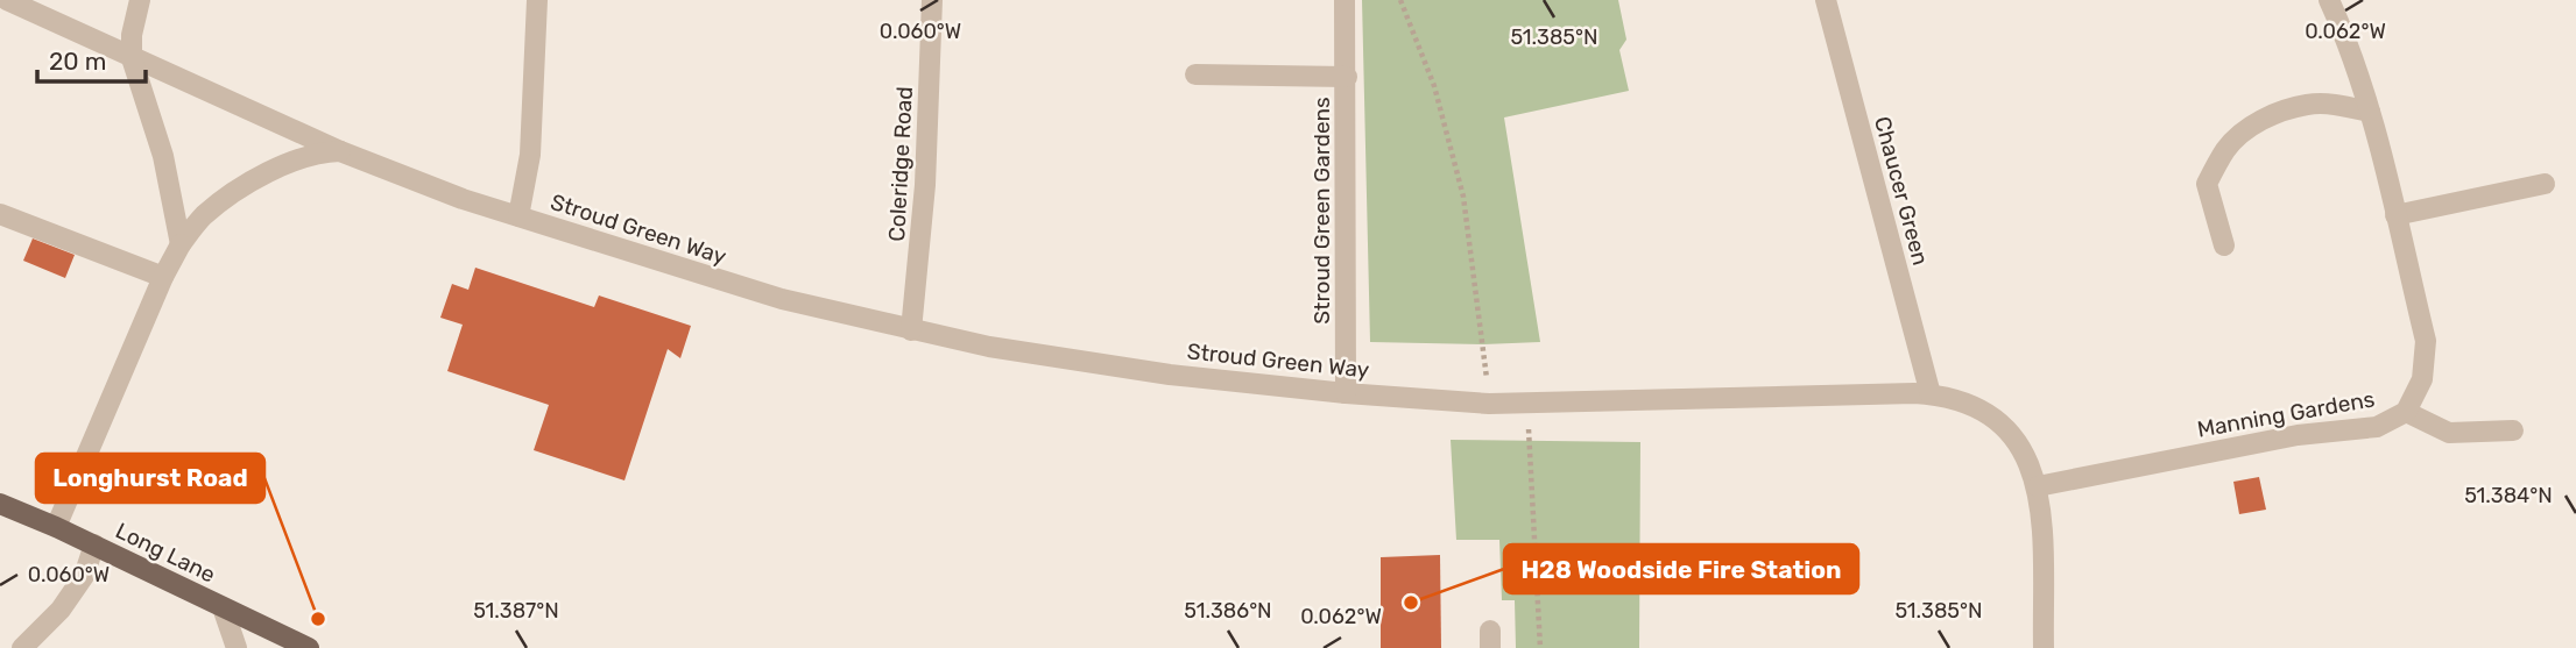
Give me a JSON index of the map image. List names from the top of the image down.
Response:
{
  "streets": {
    "main road": ["Long Lane"],
    "street": [
      "Coleridge Road",
      "Chaucer Green",
      "Stroud Green Gardens",
      "Stroud Green Way",
      "Manning Gardens"
    ]
  },
  "crossings": [
    ["Coleridge Road", "Stroud Green Way"],
    ["Chaucer Green", "Stroud Green Way"],
    ["Stroud Green Gardens", "Stroud Green Way"],
    ["Stroud Green Way", "Manning Gardens"]
  ],
  "places": ["H28 Woodside Fire Station", "Longhurst Road"],
  "scale_bar": "20 m",
  "coordinates": [
    "0.060°W",
    "0.062°W",
    "51.385°N",
    "51.384°N",
    "51.387°N",
    "51.386°N"
  ]
}
